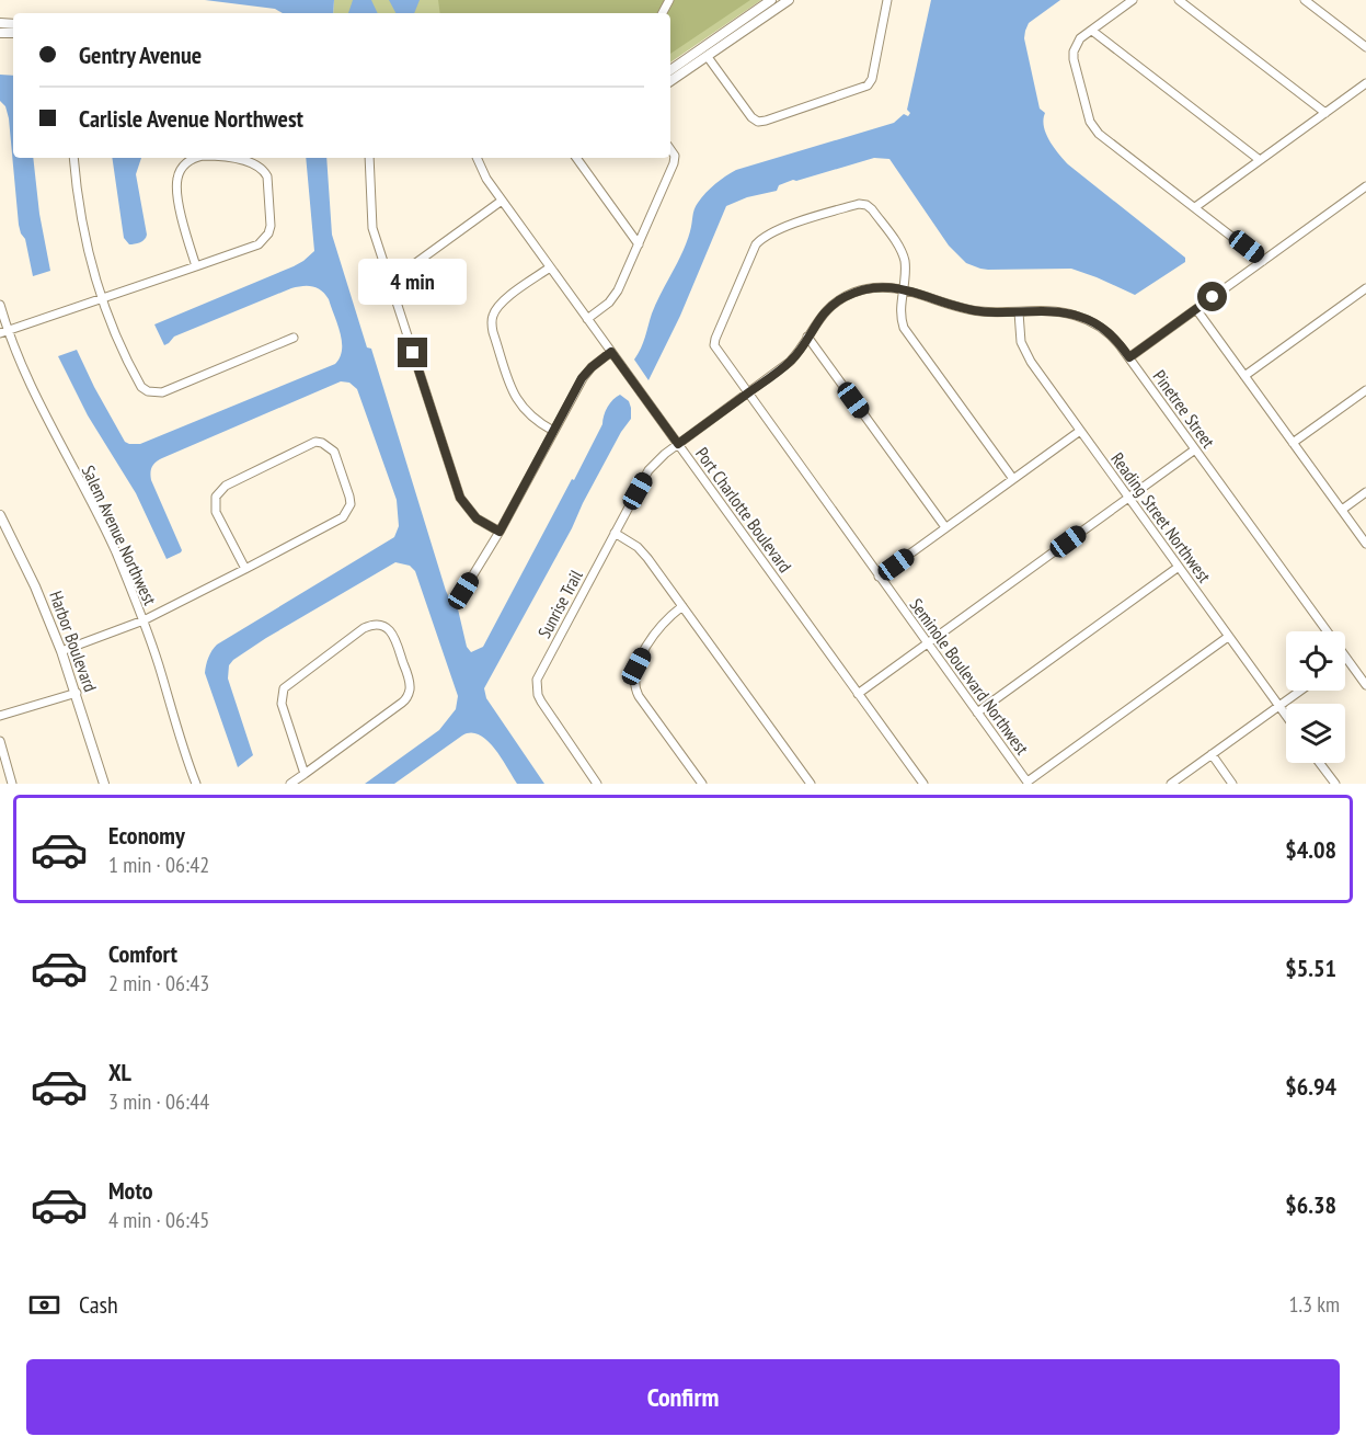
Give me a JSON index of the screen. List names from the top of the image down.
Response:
{
  "streets": {
    "street": [
      "Pinetree Street",
      "Port Charlotte Boulevard",
      "Reading Street Northwest",
      "Salem Avenue Northwest",
      "Sunrise Trail",
      "Harbor Boulevard",
      "Seminole Boulevard Northwest"
    ]
  },
  "crossings": [
    ["Pinetree Street", "Port Charlotte Boulevard"],
    ["Pinetree Street", "Reading Street Northwest"],
    ["Pinetree Street", "Sunrise Trail"],
    ["Pinetree Street", "Seminole Boulevard Northwest"],
    ["Port Charlotte Boulevard", "Sunrise Trail"]
  ],
  "page": {
    "banner": ["Gentry Avenue", "Carlisle Avenue Northwest"],
    "bubble": "4 min",
    "list": [
      {
        "name": "Economy",
        "note": "1 min · 06:42",
        "value": "$4.08"
      },
      {
        "name": "Comfort",
        "note": "2 min · 06:43",
        "value": "$5.51"
      },
      {
        "name": "XL",
        "note": "3 min · 06:44",
        "value": "$6.94"
      },
      {
        "name": "Moto",
        "note": "4 min · 06:45",
        "value": "$6.38"
      }
    ],
    "pay": ["Cash", "1.3 km"],
    "buttons": "Confirm"
  }
}
